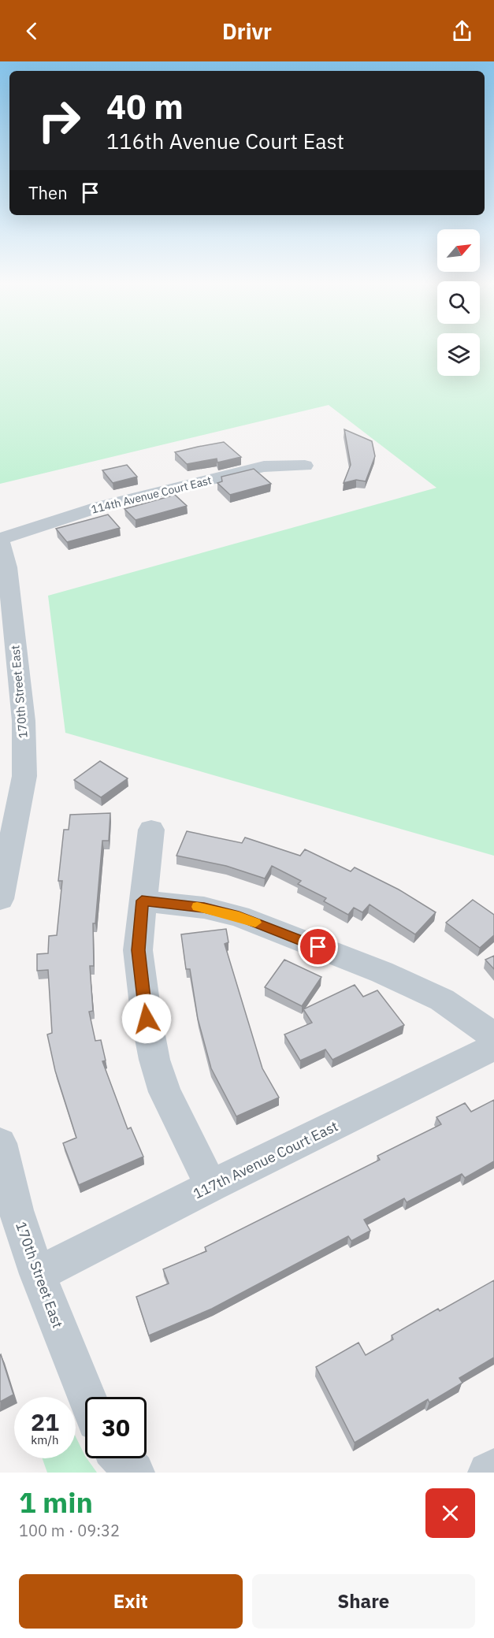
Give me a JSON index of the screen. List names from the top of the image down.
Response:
{
  "streets": {
    "street": ["114th Avenue Court East", "170th Street East", "117th Avenue Court East"]
  },
  "crossings": [
    ["114th Avenue Court East", "170th Street East"],
    ["170th Street East", "117th Avenue Court East"]
  ],
  "north": "top right",
  "page": {
    "header": "Drivr",
    "turn": ["40 m", "116th Avenue Court East"],
    "then": "Then",
    "speed": "21 km/h",
    "limit": "30",
    "heading": ["1 min", "100 m · 09:32"],
    "buttons": ["Exit", "Share"]
  }
}
